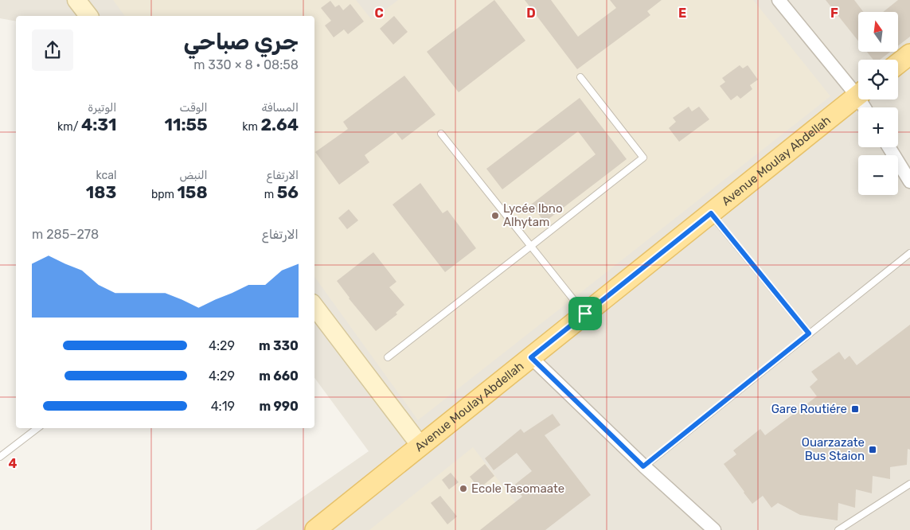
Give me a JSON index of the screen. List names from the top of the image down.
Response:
{
  "streets": {
    "main road": ["Avenue Moulay Abdellah"]
  },
  "places": {
    "other": ["Lycée Ibno Alhytam", "Ecole Tasomaate"],
    "transit": ["Gare Routiére", "Ouarzazate Bus Staion"]
  },
  "north": "top",
  "page": {
    "map_buttons": ["+", "−"],
    "heading": ["جري صباحي", "08:58 · 8 × 330 m"],
    "stats": [
      ["المسافة", "2.64 km"],
      ["الوقت", "11:55"],
      ["الوتيرة", "4:31 /km"],
      ["الارتفاع", "56 m"],
      ["النبض", "158 bpm"],
      ["kcal", "183"]
    ],
    "chart": ["الارتفاع", "278–285 m"],
    "list": [
      {
        "name": "330 m",
        "note": "4:29"
      },
      {
        "name": "660 m",
        "note": "4:29"
      },
      {
        "name": "990 m",
        "note": "4:19"
      }
    ]
  },
  "grid": {
    "columns": [
      "C",
      "D",
      "E",
      "F"
    ],
    "rows": ["4"]
  }
}
